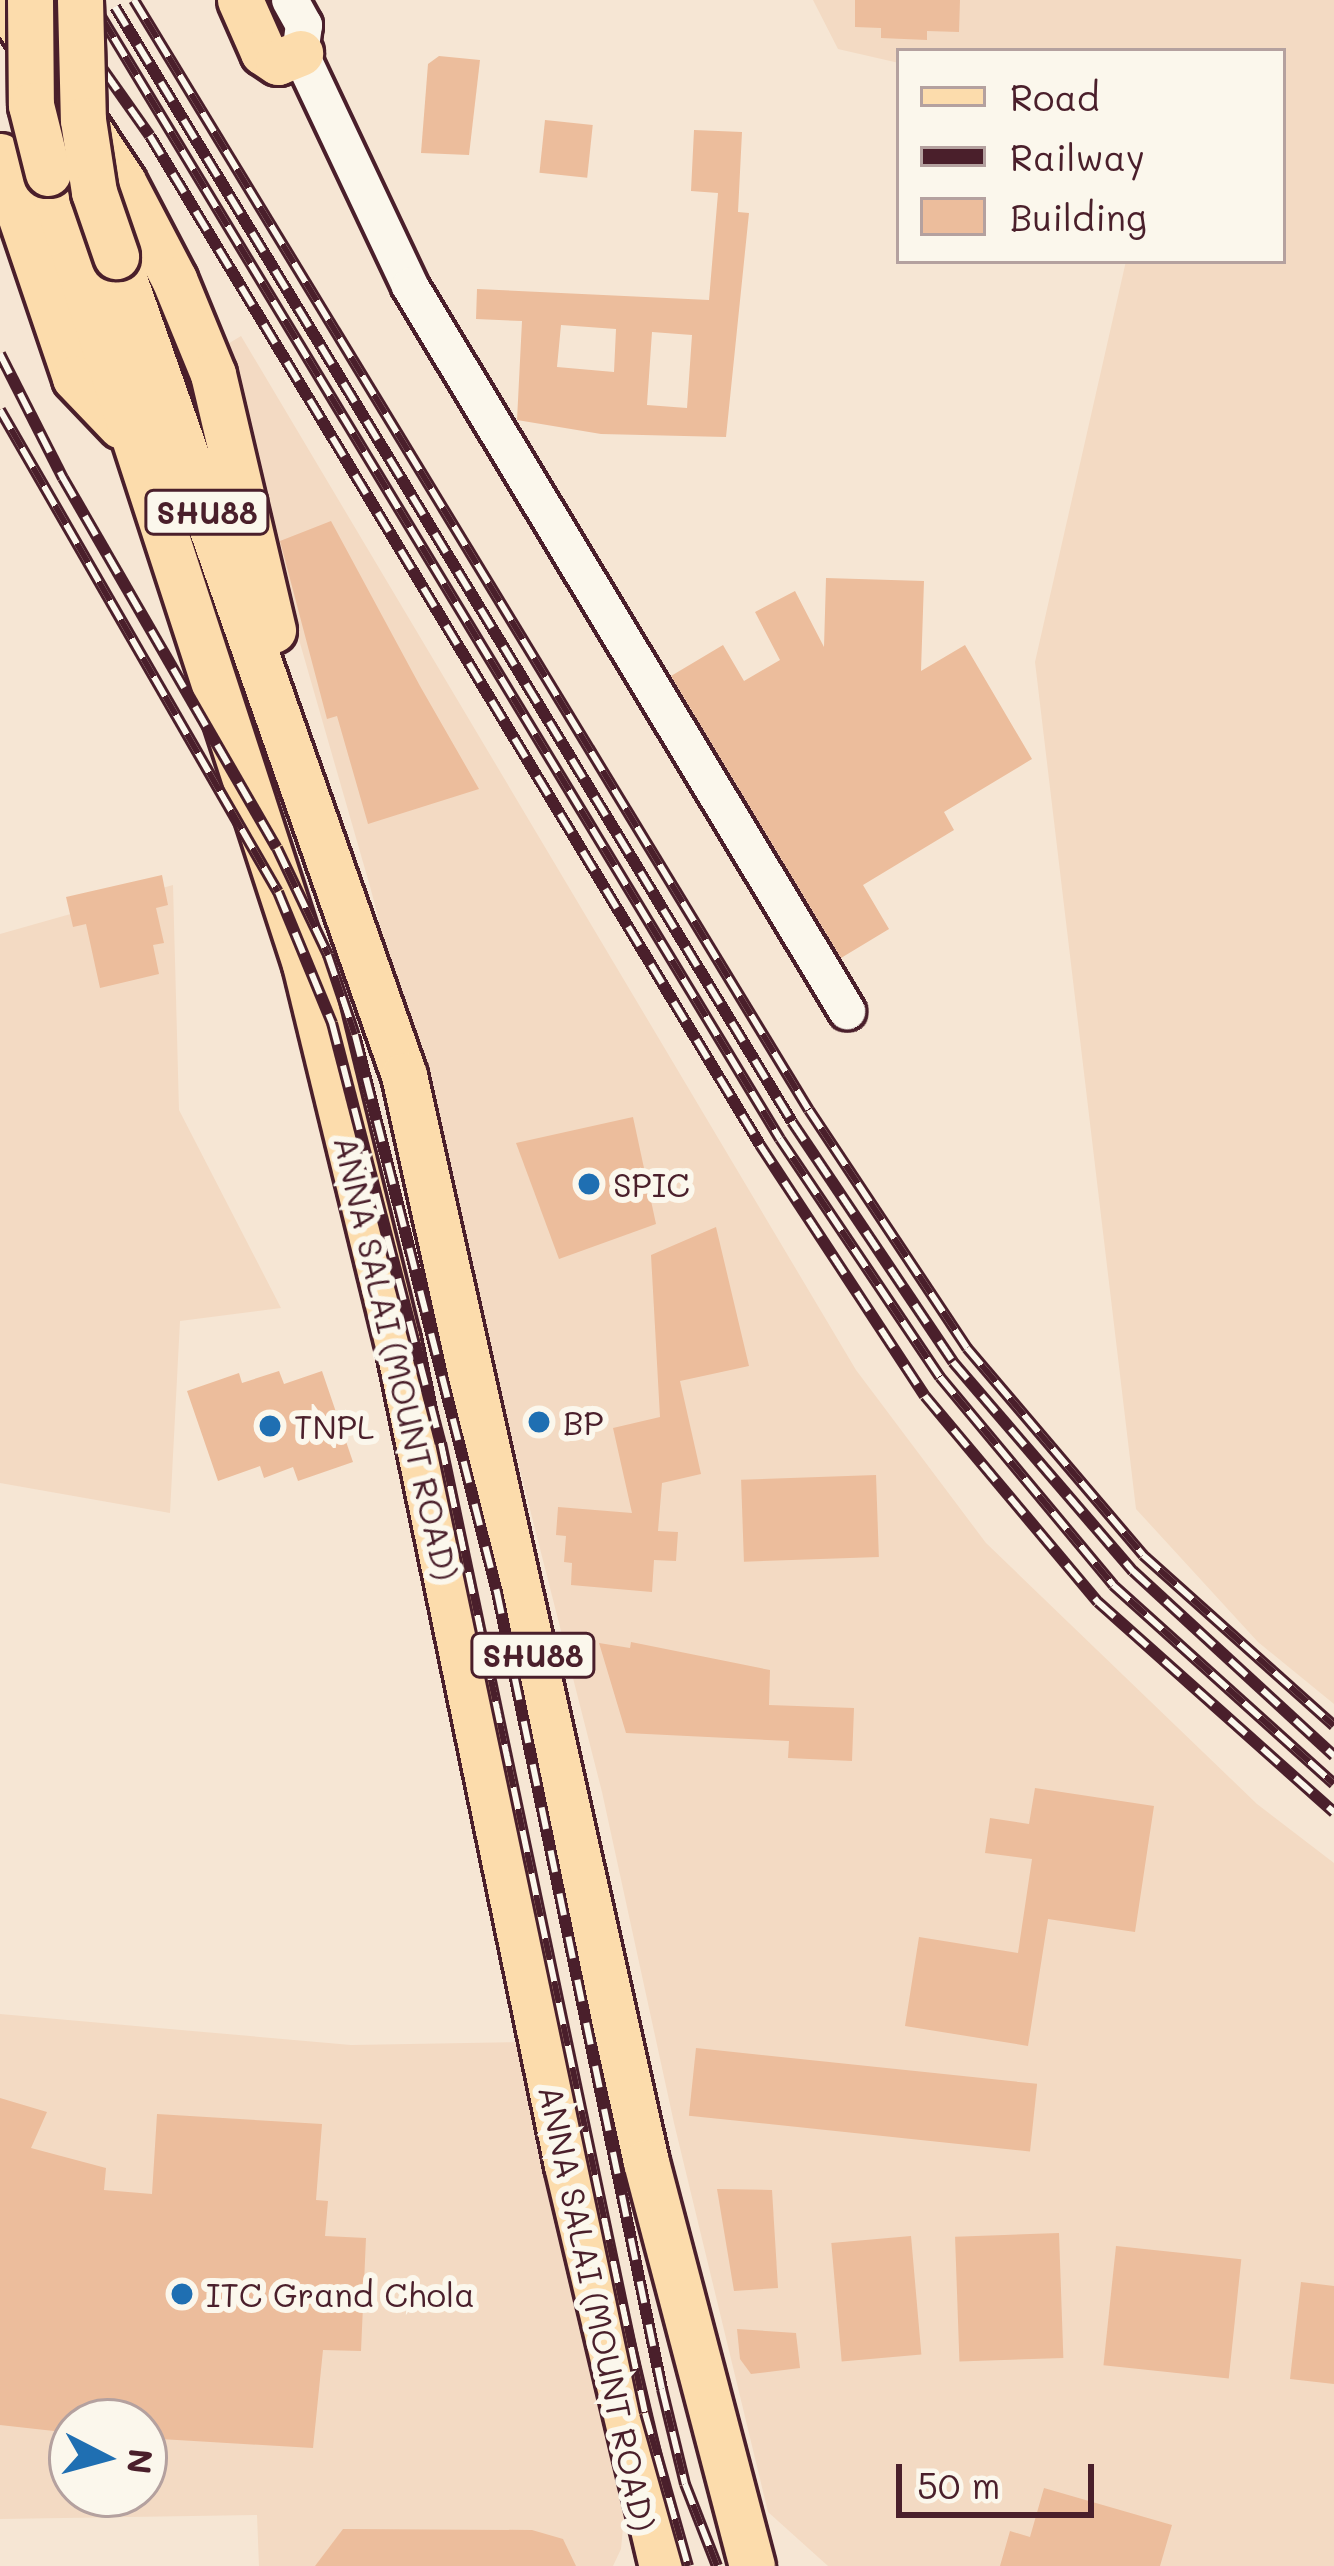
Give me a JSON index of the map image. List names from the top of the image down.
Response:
{
  "streets": {
    "main road": ["SHU88", "ANNA SALAI (MOUNT ROAD)"]
  },
  "places": [
    "SPIC",
    "BP",
    "TNPL",
    "ITC Grand Chola"
  ],
  "legend": ["Road", "Railway", "Building"],
  "scale_bar": "50 m",
  "north": "right"
}
